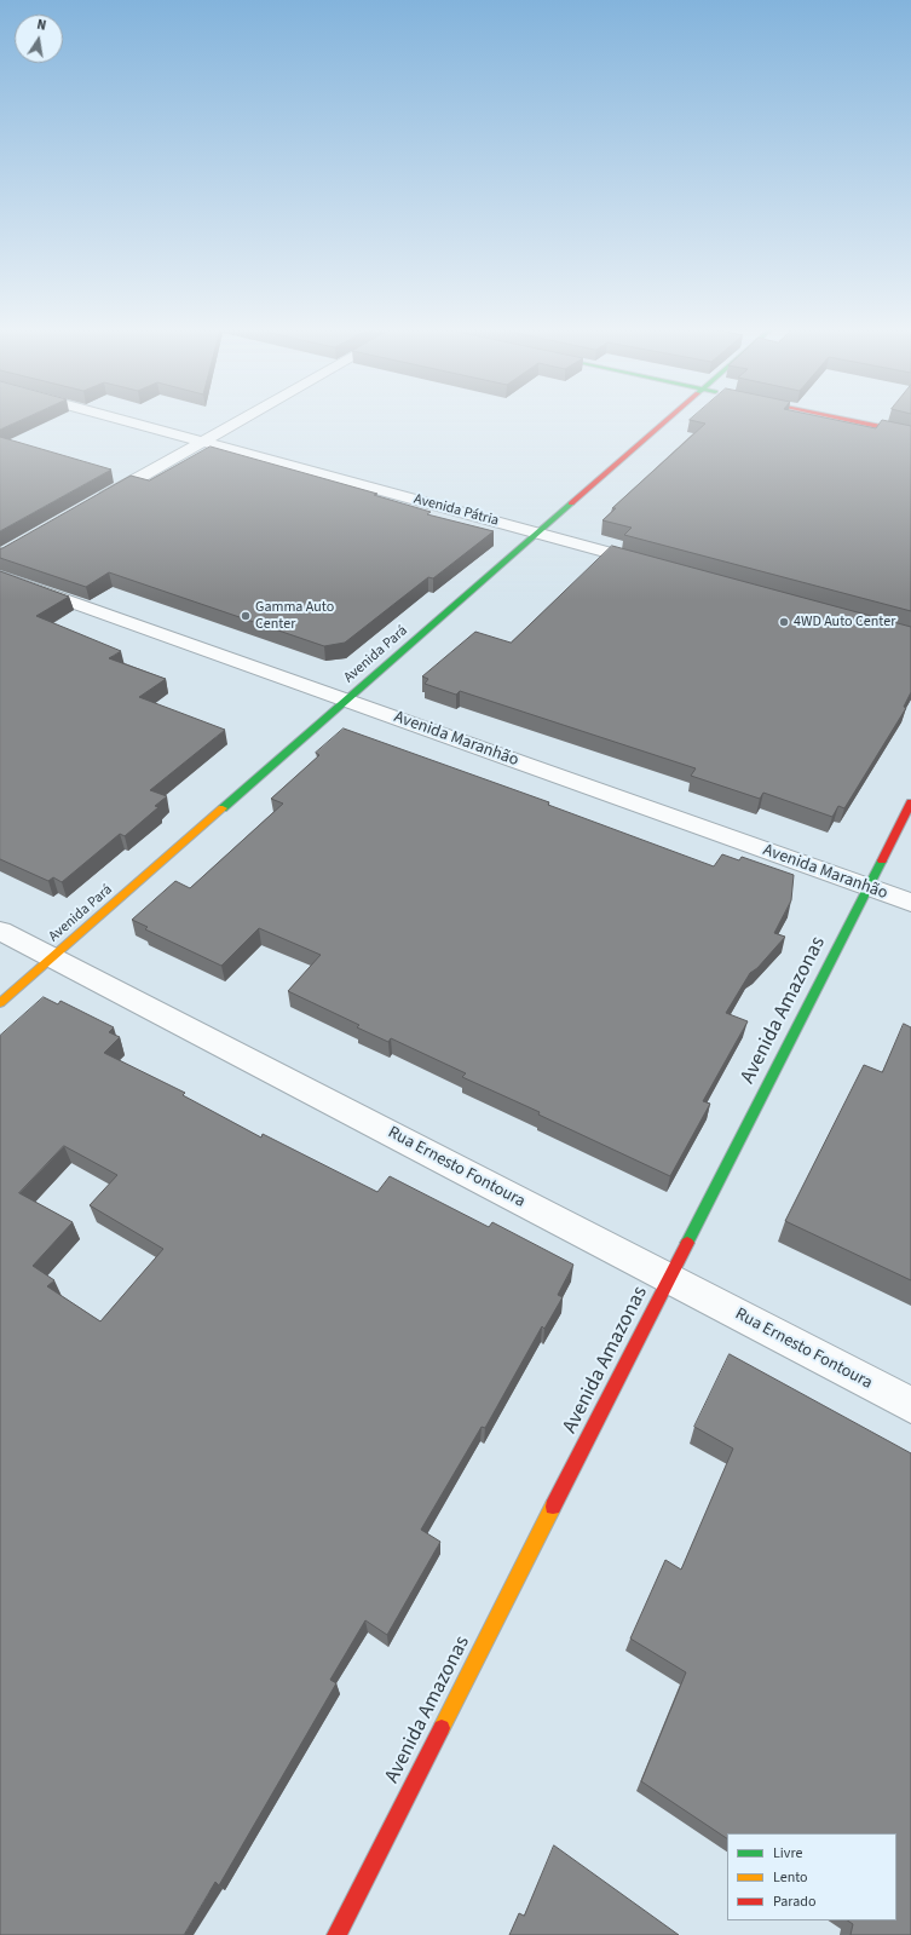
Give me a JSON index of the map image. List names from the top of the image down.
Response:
{
  "streets": {
    "street": [
      "Avenida Pátria",
      "Avenida Pará",
      "Avenida Maranhão",
      "Avenida Amazonas",
      "Rua Ernesto Fontoura"
    ]
  },
  "crossings": [
    ["Avenida Pátria", "Avenida Pará"],
    ["Avenida Pará", "Avenida Maranhão"],
    ["Avenida Pará", "Rua Ernesto Fontoura"],
    ["Avenida Maranhão", "Avenida Amazonas"],
    ["Avenida Amazonas", "Rua Ernesto Fontoura"]
  ],
  "places": ["Gamma Auto Center", "4WD Auto Center"],
  "legend": ["Livre", "Lento", "Parado"],
  "north": "top"
}
